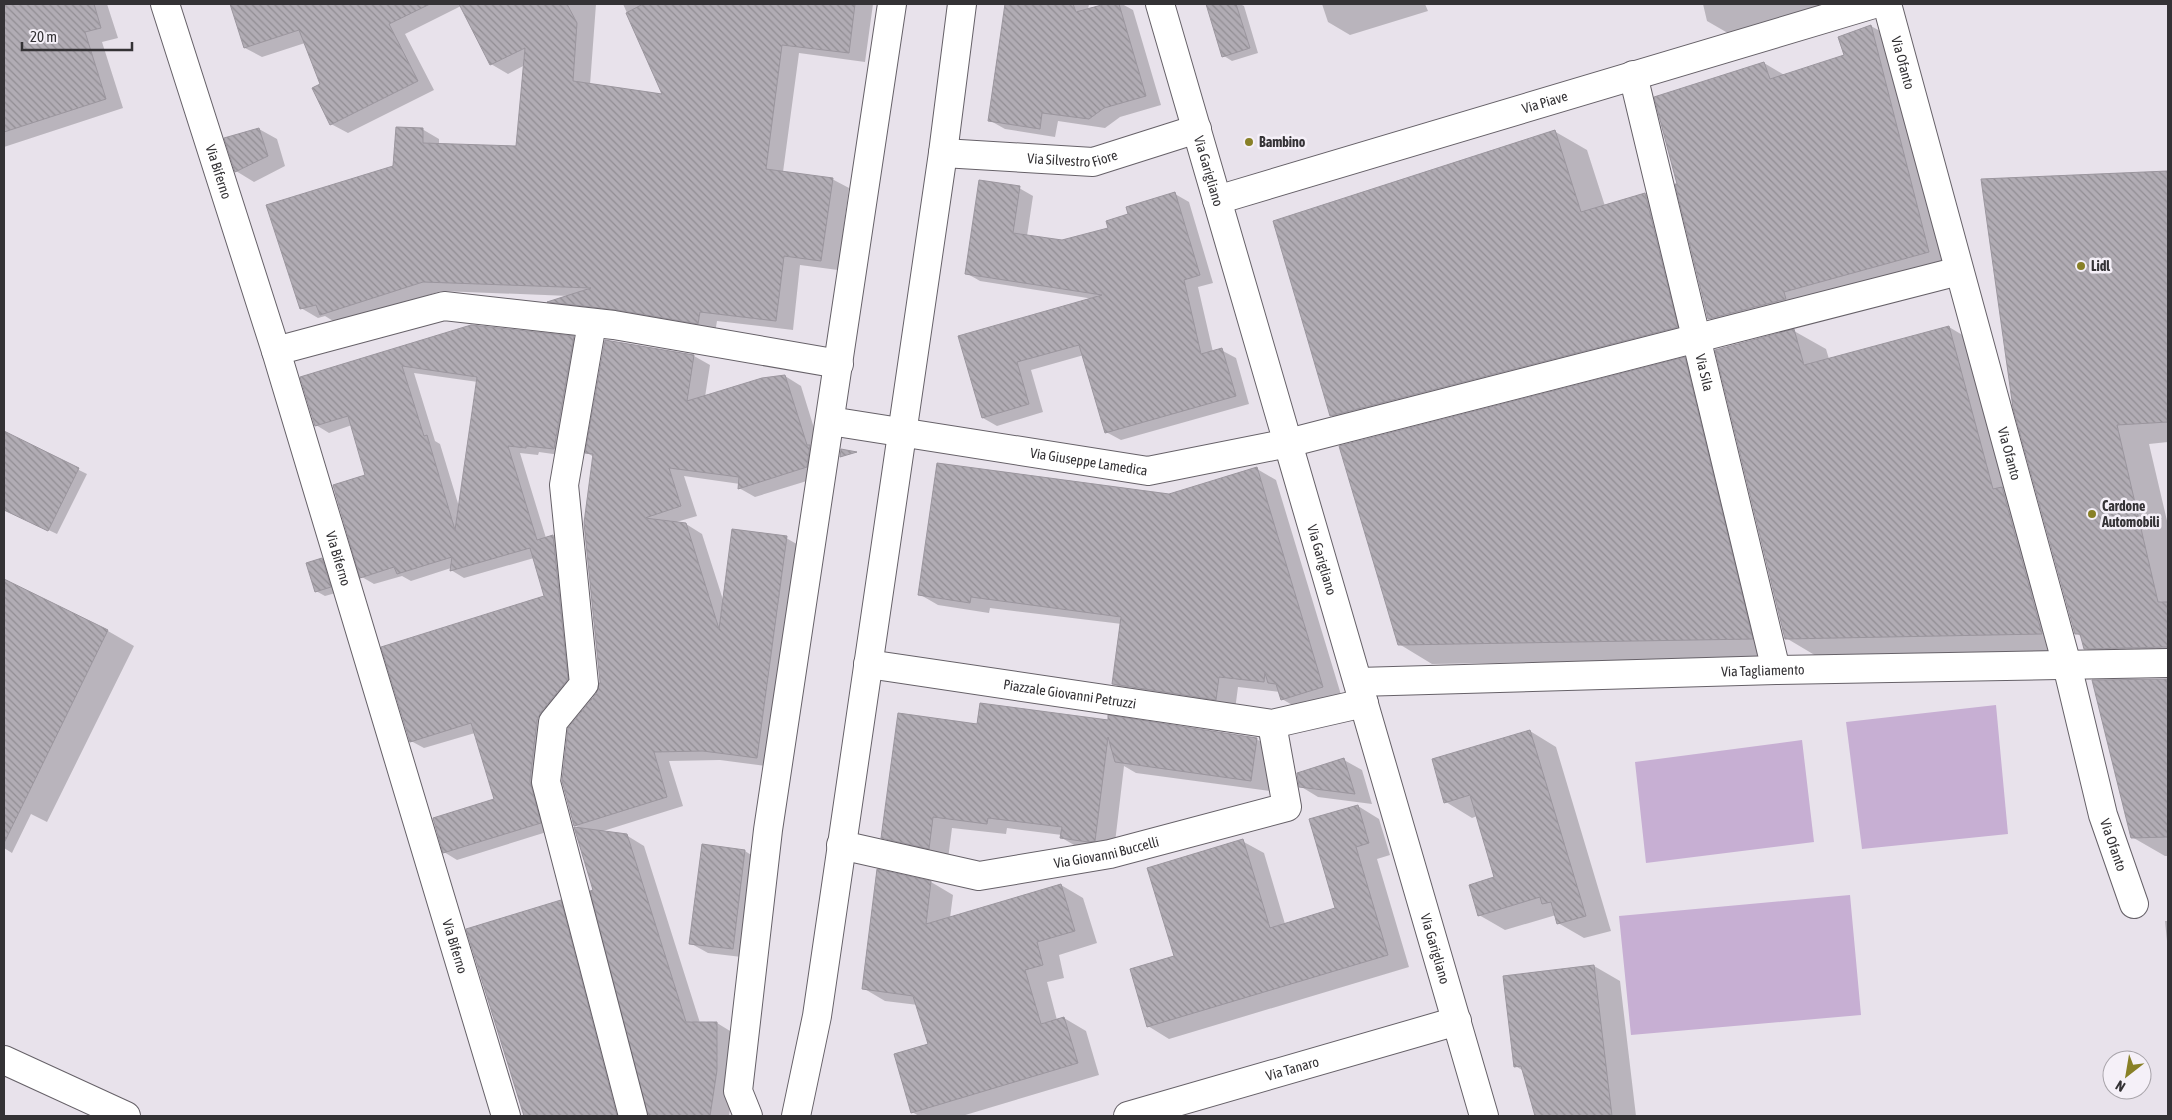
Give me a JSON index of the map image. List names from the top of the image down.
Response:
{
  "streets": {
    "street": [
      "Via Ofanto",
      "Via Piave",
      "Via Silvestro Fiore",
      "Via Garigliano",
      "Via Biferno",
      "Via Sila",
      "Via Giuseppe Lamedica",
      "Via Tagliamento",
      "Piazzale Giovanni Petruzzi",
      "Via Giovanni Buccelli",
      "Via Tanaro"
    ]
  },
  "crossings": [
    ["Via Ofanto", "Via Giuseppe Lamedica"],
    ["Via Ofanto", "Via Tagliamento"],
    ["Via Piave", "Via Garigliano"],
    ["Via Piave", "Via Sila"],
    ["Via Silvestro Fiore", "Via Garigliano"],
    ["Via Garigliano", "Via Giuseppe Lamedica"],
    ["Via Garigliano", "Via Tagliamento"],
    ["Via Garigliano", "Via Tanaro"],
    ["Via Sila", "Via Giuseppe Lamedica"],
    ["Via Sila", "Via Tagliamento"],
    ["Via Tagliamento", "Piazzale Giovanni Petruzzi"],
    ["Via Tagliamento", "Via Giovanni Buccelli"],
    ["Piazzale Giovanni Petruzzi", "Via Giovanni Buccelli"]
  ],
  "places": ["Bambino", "Lidl", "Cardone Automobili"],
  "scale_bar": "20 m",
  "north": "bottom left"
}
